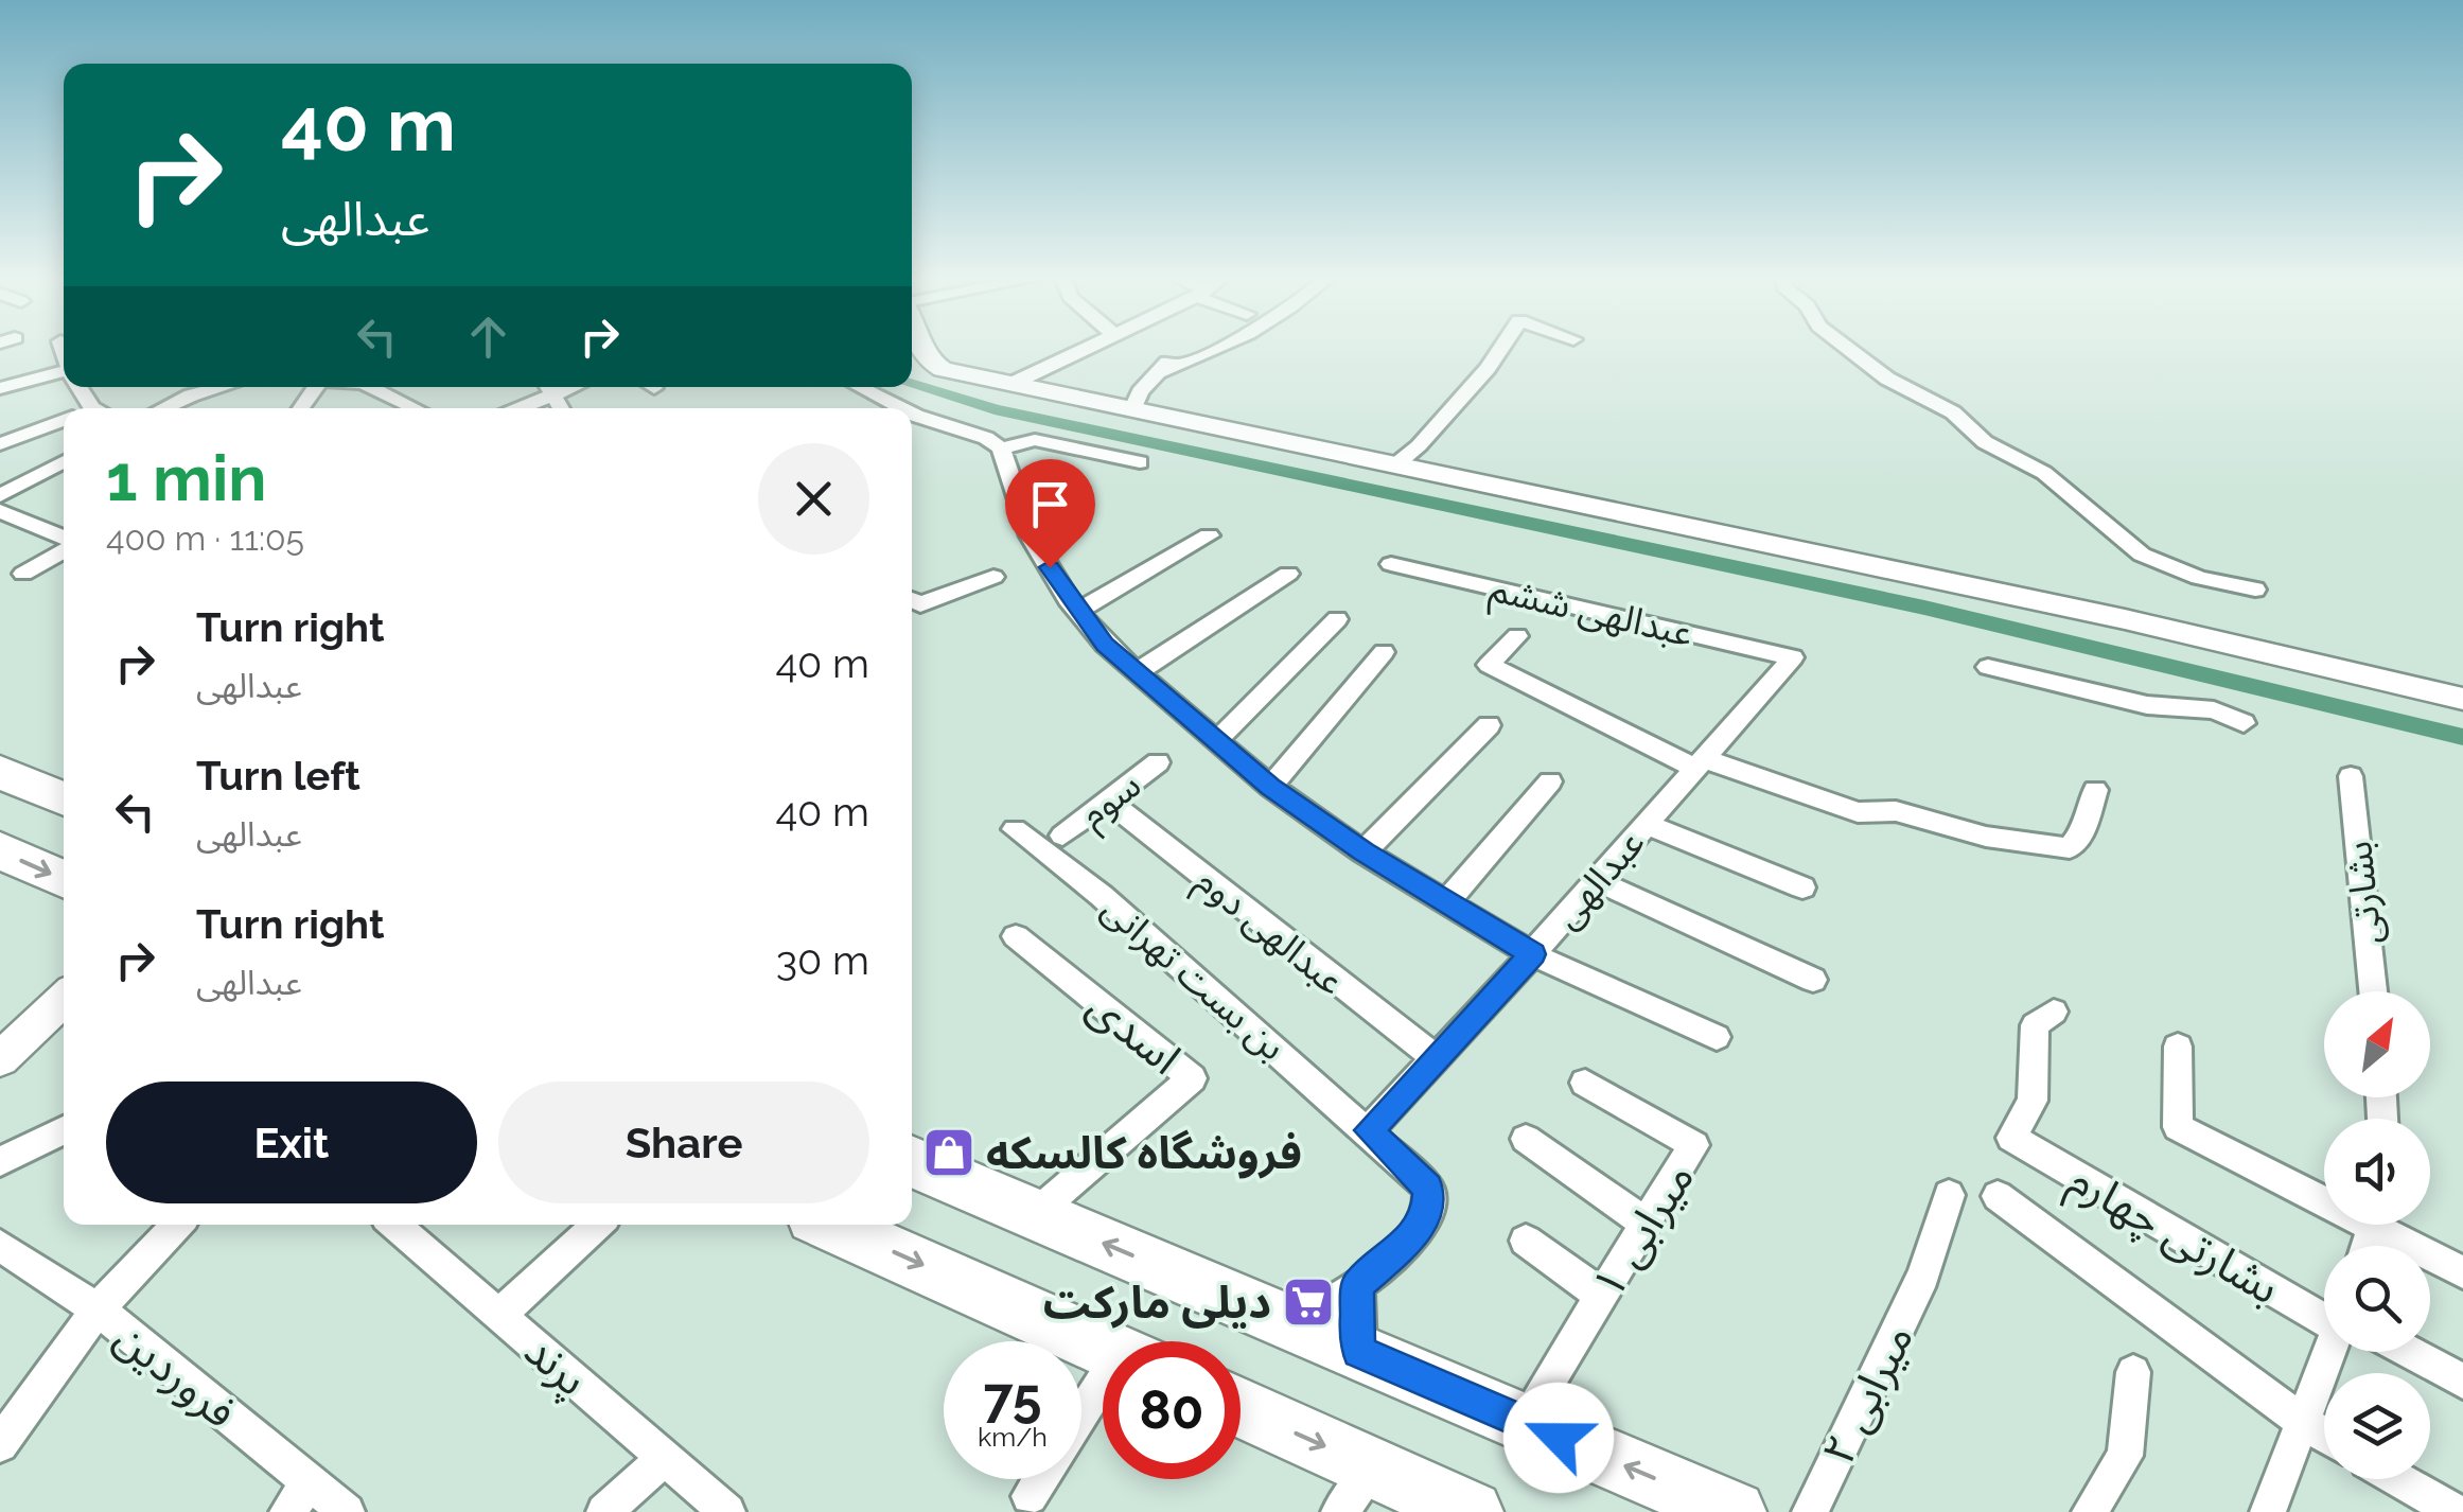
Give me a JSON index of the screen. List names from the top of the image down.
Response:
{
  "streets": {
    "street": [
      "عبدالهی ششم",
      "سوم",
      "عبدالهی",
      "بشارتی",
      "عبدالهی دوم",
      "بن بست تهرانی",
      "اسدی",
      "میرابی ۱",
      "بشارتی چهارم",
      "پرند",
      "فروردین",
      "میرابی ۲"
    ]
  },
  "crossings": [
    ["عبدالهی ششم", "عبدالهی"],
    ["سوم", "عبدالهی دوم"],
    ["عبدالهی", "عبدالهی دوم"],
    ["عبدالهی", "بن بست تهرانی"]
  ],
  "places": {
    "shop": ["فروشگاه کالسکه"],
    "supermarket": ["دیلی مارکت"]
  },
  "north": "top right",
  "page": {
    "turn": ["40 m", "عبدالهی"],
    "heading": ["1 min", "400 m · 11:05"],
    "list": [
      {
        "name": "Turn right",
        "note": "عبدالهی",
        "value": "40 m"
      },
      {
        "name": "Turn left",
        "note": "عبدالهی",
        "value": "40 m"
      },
      {
        "name": "Turn right",
        "note": "عبدالهی",
        "value": "30 m"
      }
    ],
    "buttons": ["Exit", "Share"],
    "speed": "75 km/h",
    "limit": "80"
  }
}
